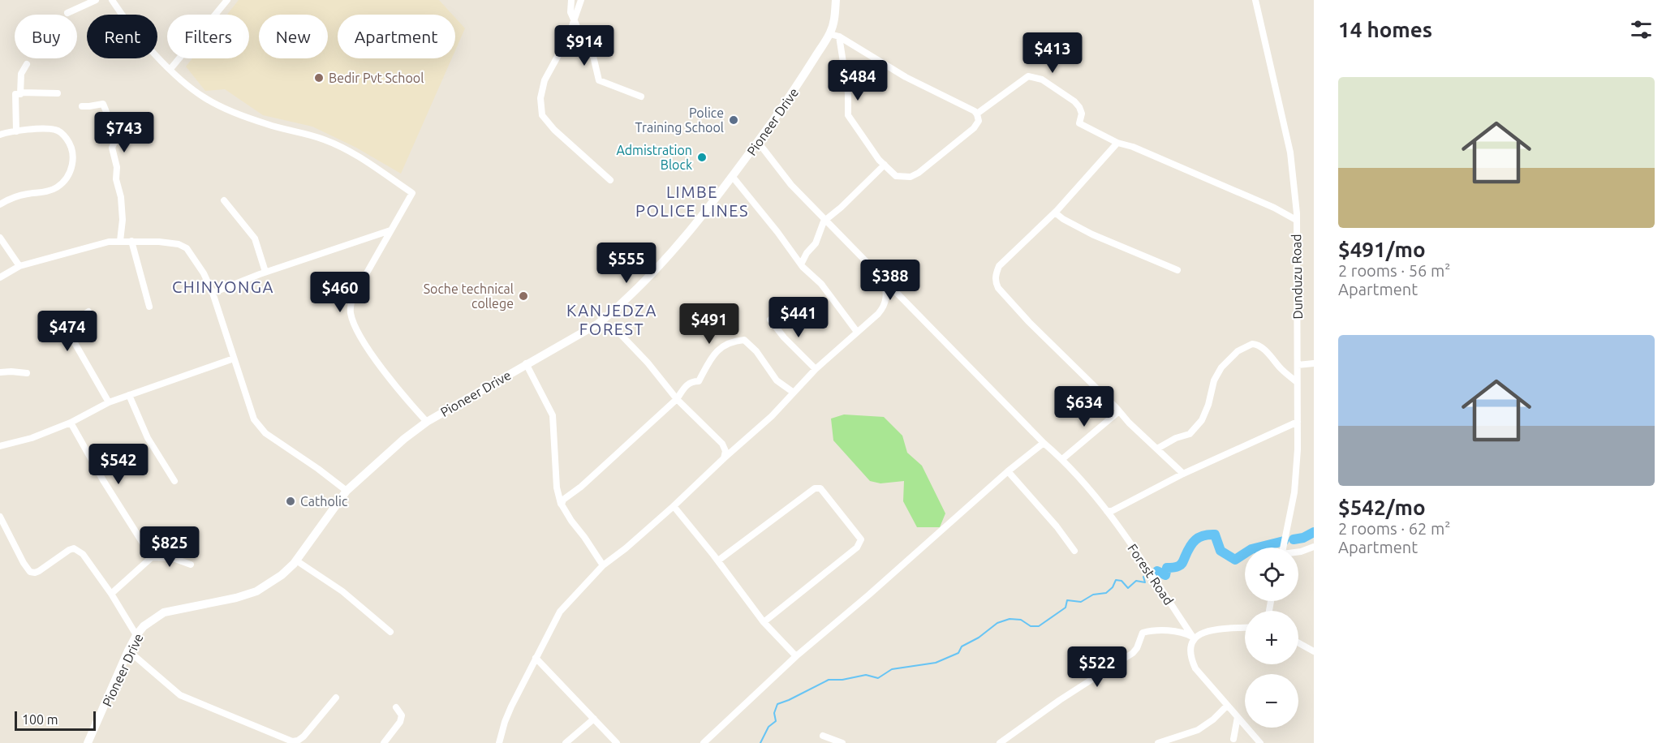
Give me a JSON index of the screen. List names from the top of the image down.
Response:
{
  "streets": {
    "street": ["Pioneer Drive", "Dunduzu Road", "Forest Road"]
  },
  "crossings": [
    ["Pioneer Drive", "Forest Road"]
  ],
  "districts": ["LIMBE POLICE LINES", "CHINYONGA", "KANJEDZA FOREST"],
  "places": [
    "Bedir Pvt School",
    "Police Training School",
    "Admistration Block",
    "Soche technical college",
    "Catholic"
  ],
  "scale_bar": "100 m",
  "page": {
    "heading": "14 homes",
    "chip": [
      "Buy",
      "Rent",
      "Filters",
      "New",
      "Apartment"
    ],
    "price": [
      "$914",
      "$413",
      "$484",
      "$743",
      "$555",
      "$388",
      "$460",
      "$441",
      "$491",
      "$474",
      "$634",
      "$542",
      "$825",
      "$522"
    ],
    "list": [
      {
        "name": "$491/mo",
        "note": "2 rooms · 56 m² · Apartment"
      },
      {
        "name": "$542/mo",
        "note": "2 rooms · 62 m² · Apartment"
      }
    ],
    "map_buttons": ["+", "−"],
    "scale": "100 m"
  }
}
